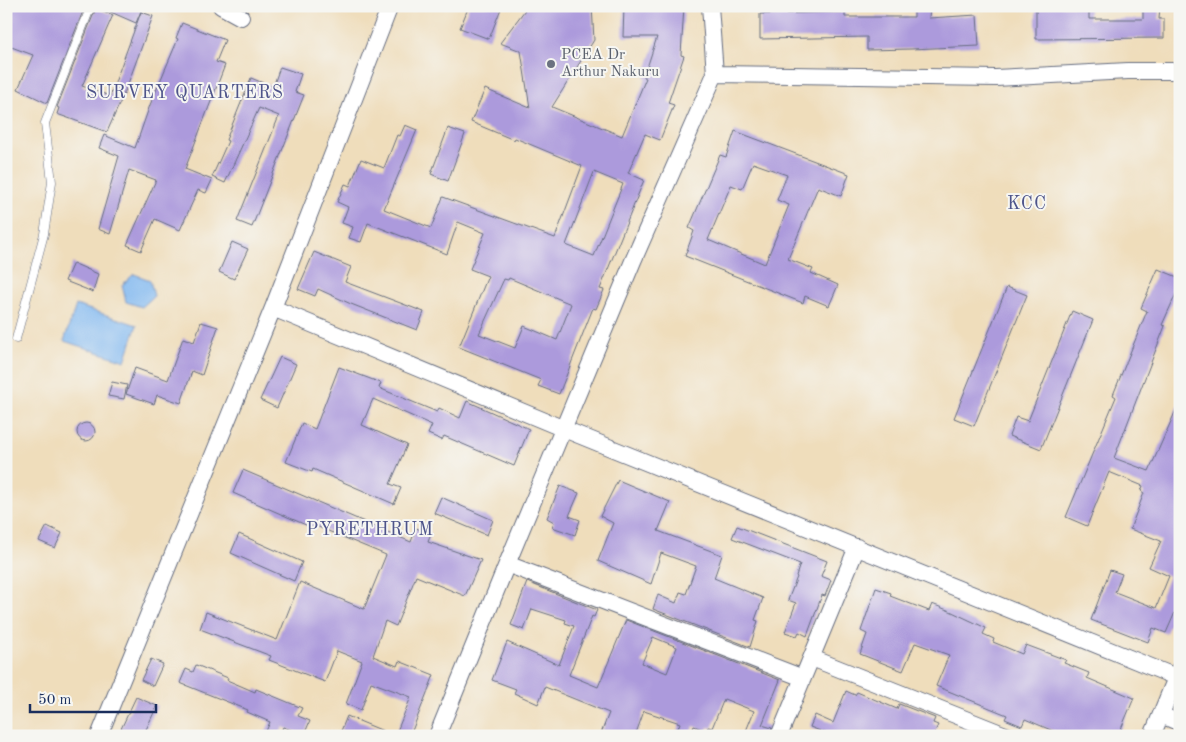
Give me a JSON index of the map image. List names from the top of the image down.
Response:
{
  "districts": ["SURVEY QUARTERS", "KCC", "PYRETHRUM"],
  "places": ["PCEA Dr Arthur Nakuru"],
  "scale_bar": "50 m"
}
